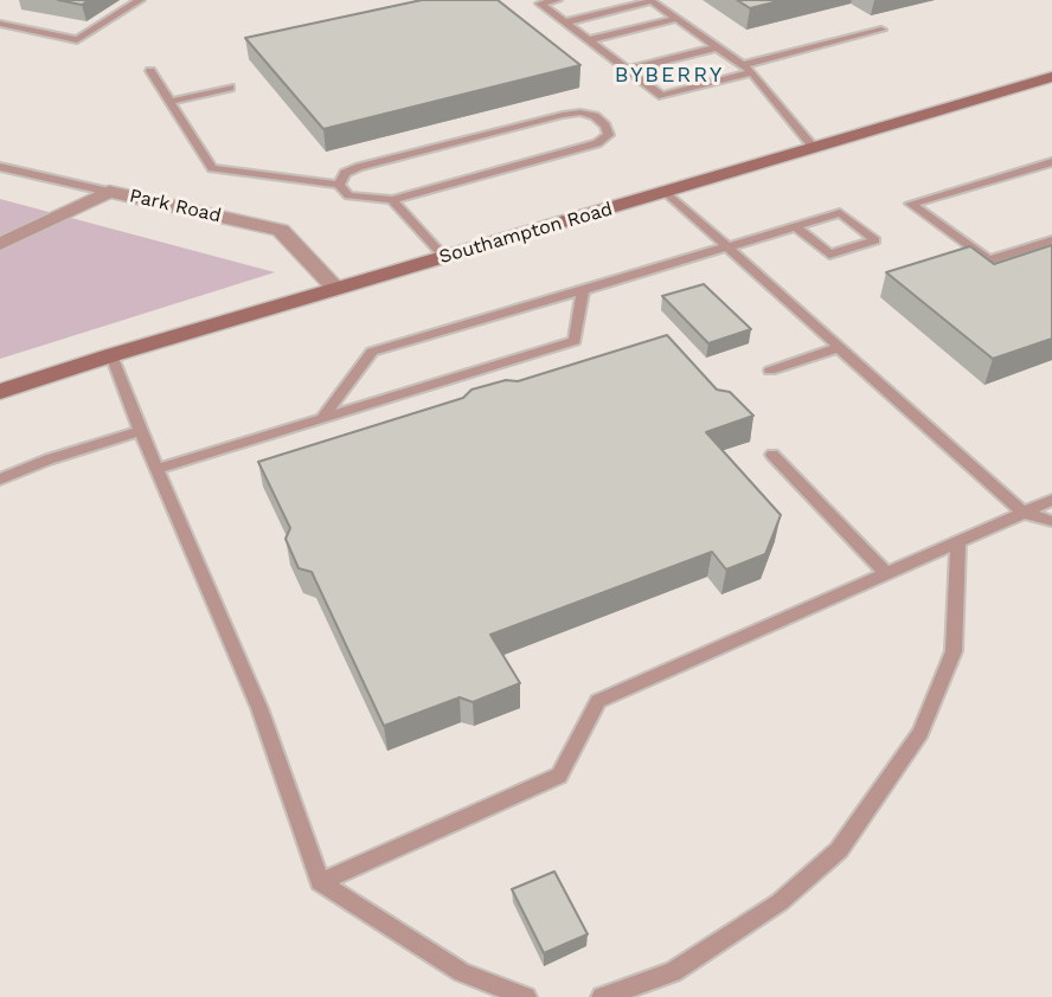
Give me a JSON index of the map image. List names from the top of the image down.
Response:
{
  "streets": {
    "street": ["Park Road", "Southampton Road"]
  },
  "crossings": [
    ["Park Road", "Southampton Road"]
  ],
  "districts": ["BYBERRY"]
}
